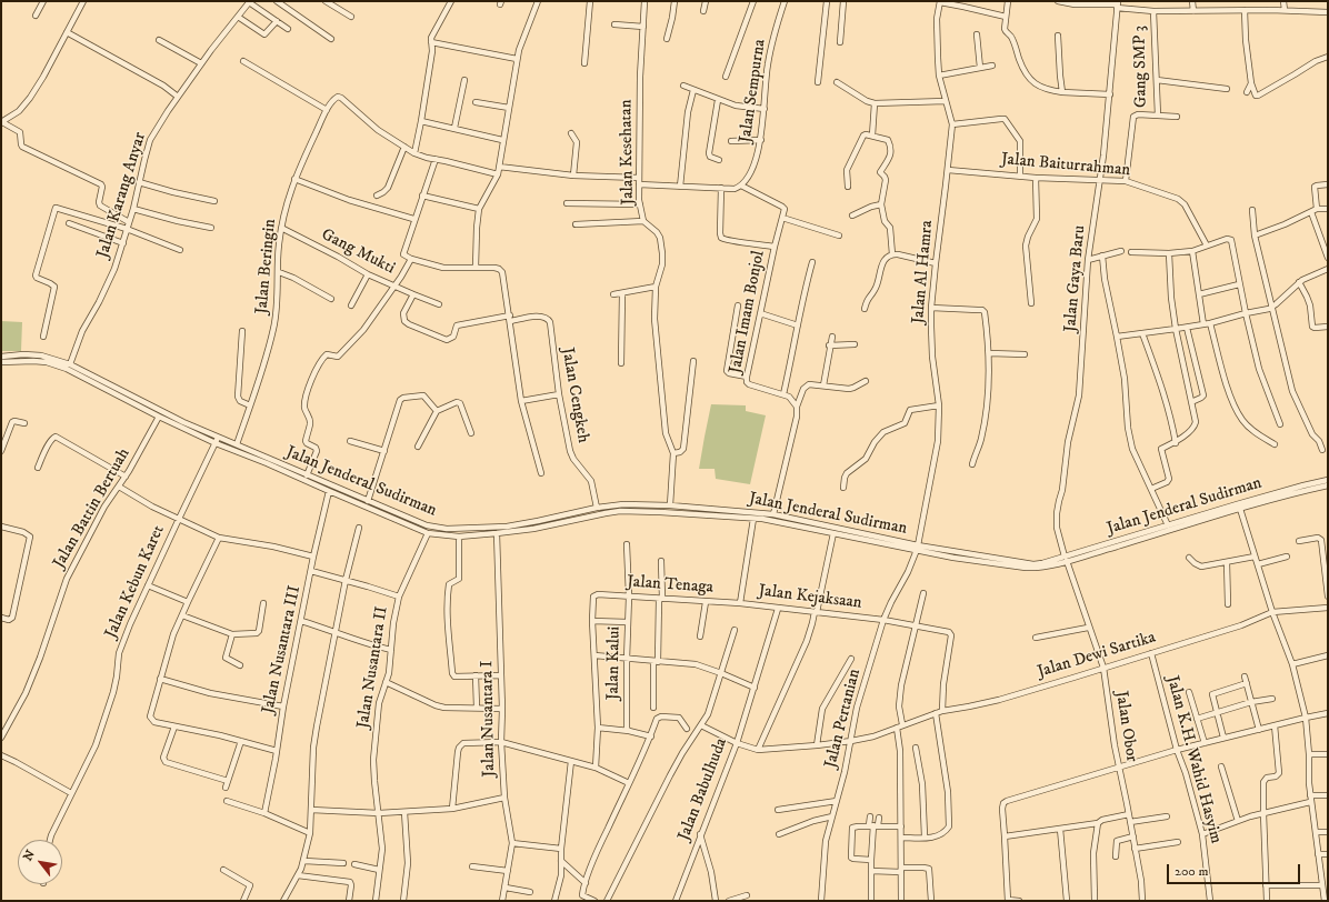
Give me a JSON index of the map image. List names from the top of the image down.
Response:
{
  "streets": {
    "street": [
      "Gang SMP 3",
      "Jalan Sempurna",
      "Jalan Kesehatan",
      "Jalan Baiturrahman",
      "Jalan Karang Anyar",
      "Gang Mukti",
      "Jalan Beringin",
      "Jalan Al Hamra",
      "Jalan Gaya Baru",
      "Jalan Imam Bonjol",
      "Jalan Cengkeh",
      "Jalan Jenderal Sudirman",
      "Jalan Battin Bertuah",
      "Jalan Kebun Karet",
      "Jalan Tenaga",
      "Jalan Kejaksaan",
      "Jalan Nusantara III",
      "Jalan Dewi Sartika",
      "Jalan Kalui",
      "Jalan Nusantara II",
      "Jalan Nusantara I",
      "Jalan Pertanian",
      "Jalan Obor",
      "Jalan K.H. Wahid Hasyim",
      "Jalan Babulhuda"
    ]
  },
  "crossings": [
    ["Gang SMP 3", "Jalan Baiturrahman"],
    ["Jalan Kesehatan", "Jalan Jenderal Sudirman"],
    ["Jalan Baiturrahman", "Jalan Al Hamra"],
    ["Jalan Baiturrahman", "Jalan Gaya Baru"],
    ["Jalan Karang Anyar", "Jalan Jenderal Sudirman"],
    ["Gang Mukti", "Jalan Beringin"],
    ["Jalan Beringin", "Jalan Jenderal Sudirman"],
    ["Jalan Al Hamra", "Jalan Jenderal Sudirman"],
    ["Jalan Al Hamra", "Jalan Pertanian"],
    ["Jalan Gaya Baru", "Jalan Jenderal Sudirman"],
    ["Jalan Gaya Baru", "Jalan Obor"],
    ["Jalan Cengkeh", "Jalan Jenderal Sudirman"],
    ["Jalan Jenderal Sudirman", "Jalan Battin Bertuah"],
    ["Jalan Jenderal Sudirman", "Jalan Kebun Karet"],
    ["Jalan Jenderal Sudirman", "Jalan Kejaksaan"],
    ["Jalan Jenderal Sudirman", "Jalan Nusantara III"],
    ["Jalan Jenderal Sudirman", "Jalan Nusantara II"],
    ["Jalan Jenderal Sudirman", "Jalan Nusantara I"],
    ["Jalan Jenderal Sudirman", "Jalan Pertanian"],
    ["Jalan Jenderal Sudirman", "Jalan Obor"],
    ["Jalan Tenaga", "Jalan Kejaksaan"],
    ["Jalan Tenaga", "Jalan Kalui"],
    ["Jalan Kejaksaan", "Jalan Dewi Sartika"],
    ["Jalan Kejaksaan", "Jalan Pertanian"],
    ["Jalan Kejaksaan", "Jalan Babulhuda"],
    ["Jalan Dewi Sartika", "Jalan Pertanian"],
    ["Jalan Dewi Sartika", "Jalan Obor"],
    ["Jalan Dewi Sartika", "Jalan K.H. Wahid Hasyim"]
  ],
  "scale_bar": "200 m",
  "north": "top left"
}
